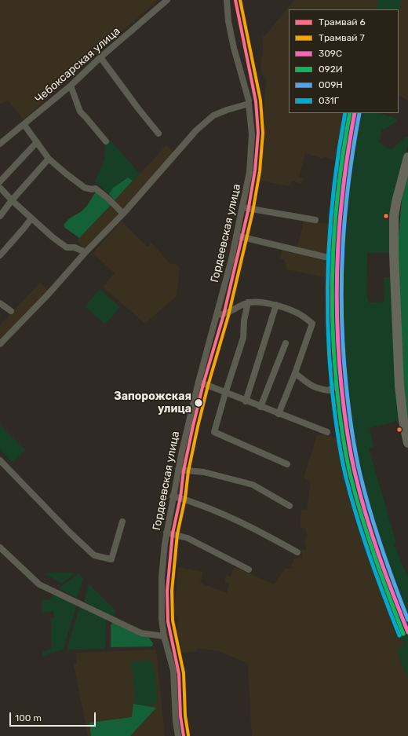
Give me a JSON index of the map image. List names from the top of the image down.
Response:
{
  "streets": {
    "street": ["Чебоксарская улица", "Гордеевская улица"]
  },
  "places": ["Запорожская улица"],
  "lines": [
    "tram line 6",
    "tram line 7",
    "transit line 309С",
    "transit line 092И",
    "transit line 009Н",
    "transit line 031Г"
  ],
  "legend": [
    "Трамвай 6",
    "Трамвай 7",
    "309С",
    "092И",
    "009Н",
    "031Г"
  ],
  "scale_bar": "100 m"
}
